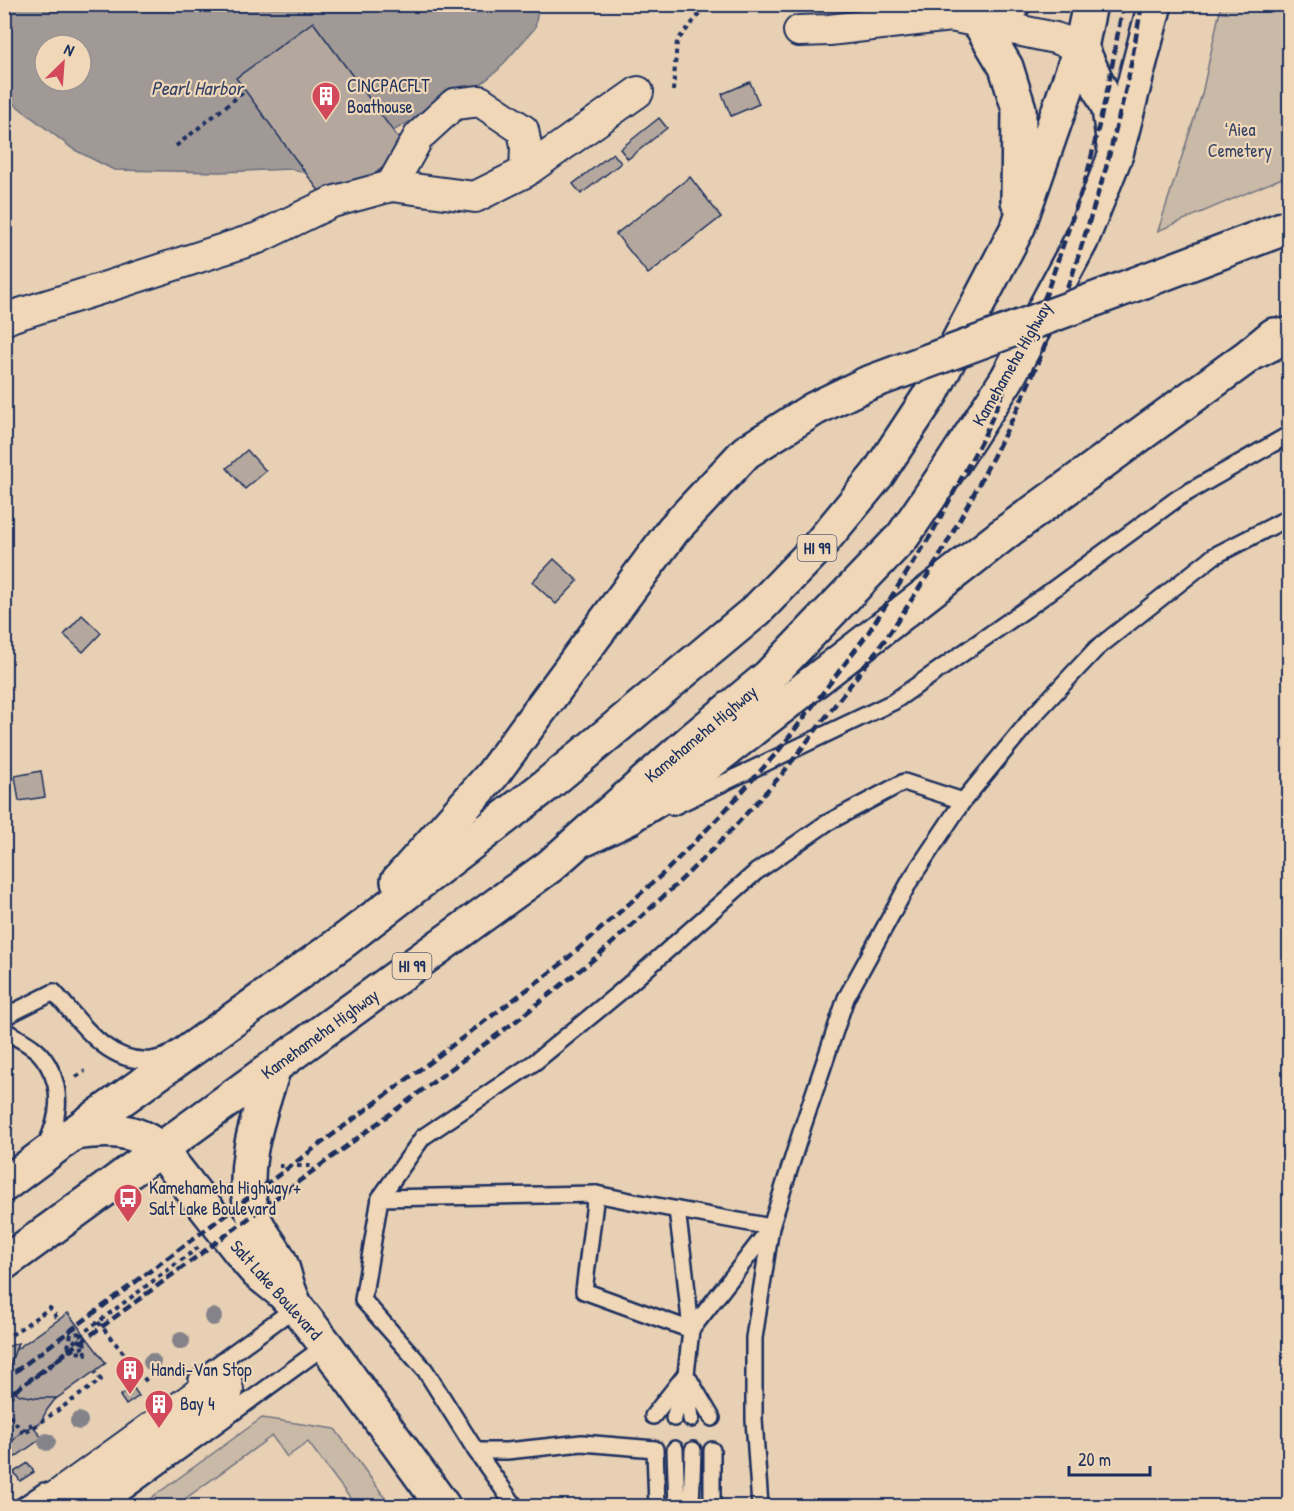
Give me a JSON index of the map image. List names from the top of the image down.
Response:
{
  "streets": {
    "main road": ["Kamehameha Highway", "HI 99", "Salt Lake Boulevard"]
  },
  "crossings": [
    ["Kamehameha Highway", "Salt Lake Boulevard"],
    ["HI 99", "Salt Lake Boulevard"]
  ],
  "water": ["Pearl Harbor"],
  "parks": ["ʻAiea Cemetery"],
  "places": {
    "building": ["CINCPACFLT Boathouse", "Handi-Van Stop", "Bay 4"],
    "bus stop": ["Kamehameha Highway + Salt Lake Boulevard"]
  },
  "scale_bar": "20 m",
  "north": "top right"
}
